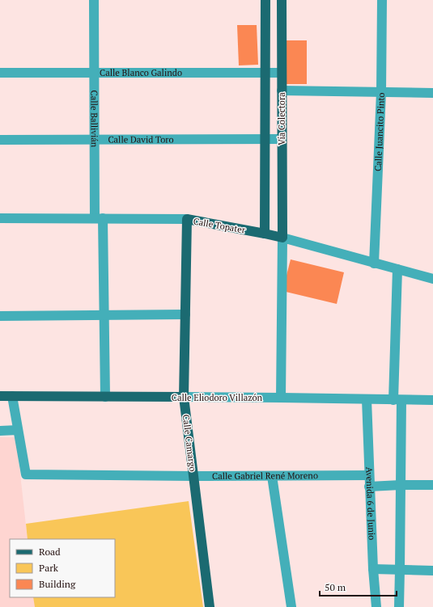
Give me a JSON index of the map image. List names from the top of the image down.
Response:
{
  "streets": {
    "main road": [
      "Vía Colectora",
      "Calle Topater",
      "Calle Eliodoro Villazón",
      "Calle Camargo"
    ],
    "street": [
      "Calle Blanco Galindo",
      "Calle Ballivián",
      "Calle Juancito Pinto",
      "Calle David Toro",
      "Calle Gabriel René Moreno",
      "Avenida 6 de Junio"
    ]
  },
  "crossings": [
    ["Calle Blanco Galindo", "Calle Ballivián"],
    ["Calle Blanco Galindo", "Vía Colectora"],
    ["Calle Ballivián", "Calle David Toro"],
    ["Calle Ballivián", "Calle Topater"],
    ["Calle Ballivián", "Calle Eliodoro Villazón"],
    ["Vía Colectora", "Calle David Toro"],
    ["Vía Colectora", "Calle Topater"],
    ["Calle Juancito Pinto", "Calle Topater"],
    ["Calle Topater", "Calle Camargo"],
    ["Calle Eliodoro Villazón", "Calle Camargo"],
    ["Calle Eliodoro Villazón", "Avenida 6 de Junio"],
    ["Calle Camargo", "Calle Gabriel René Moreno"],
    ["Calle Gabriel René Moreno", "Avenida 6 de Junio"]
  ],
  "legend": ["Road", "Park", "Building"],
  "scale_bar": "50 m"
}
